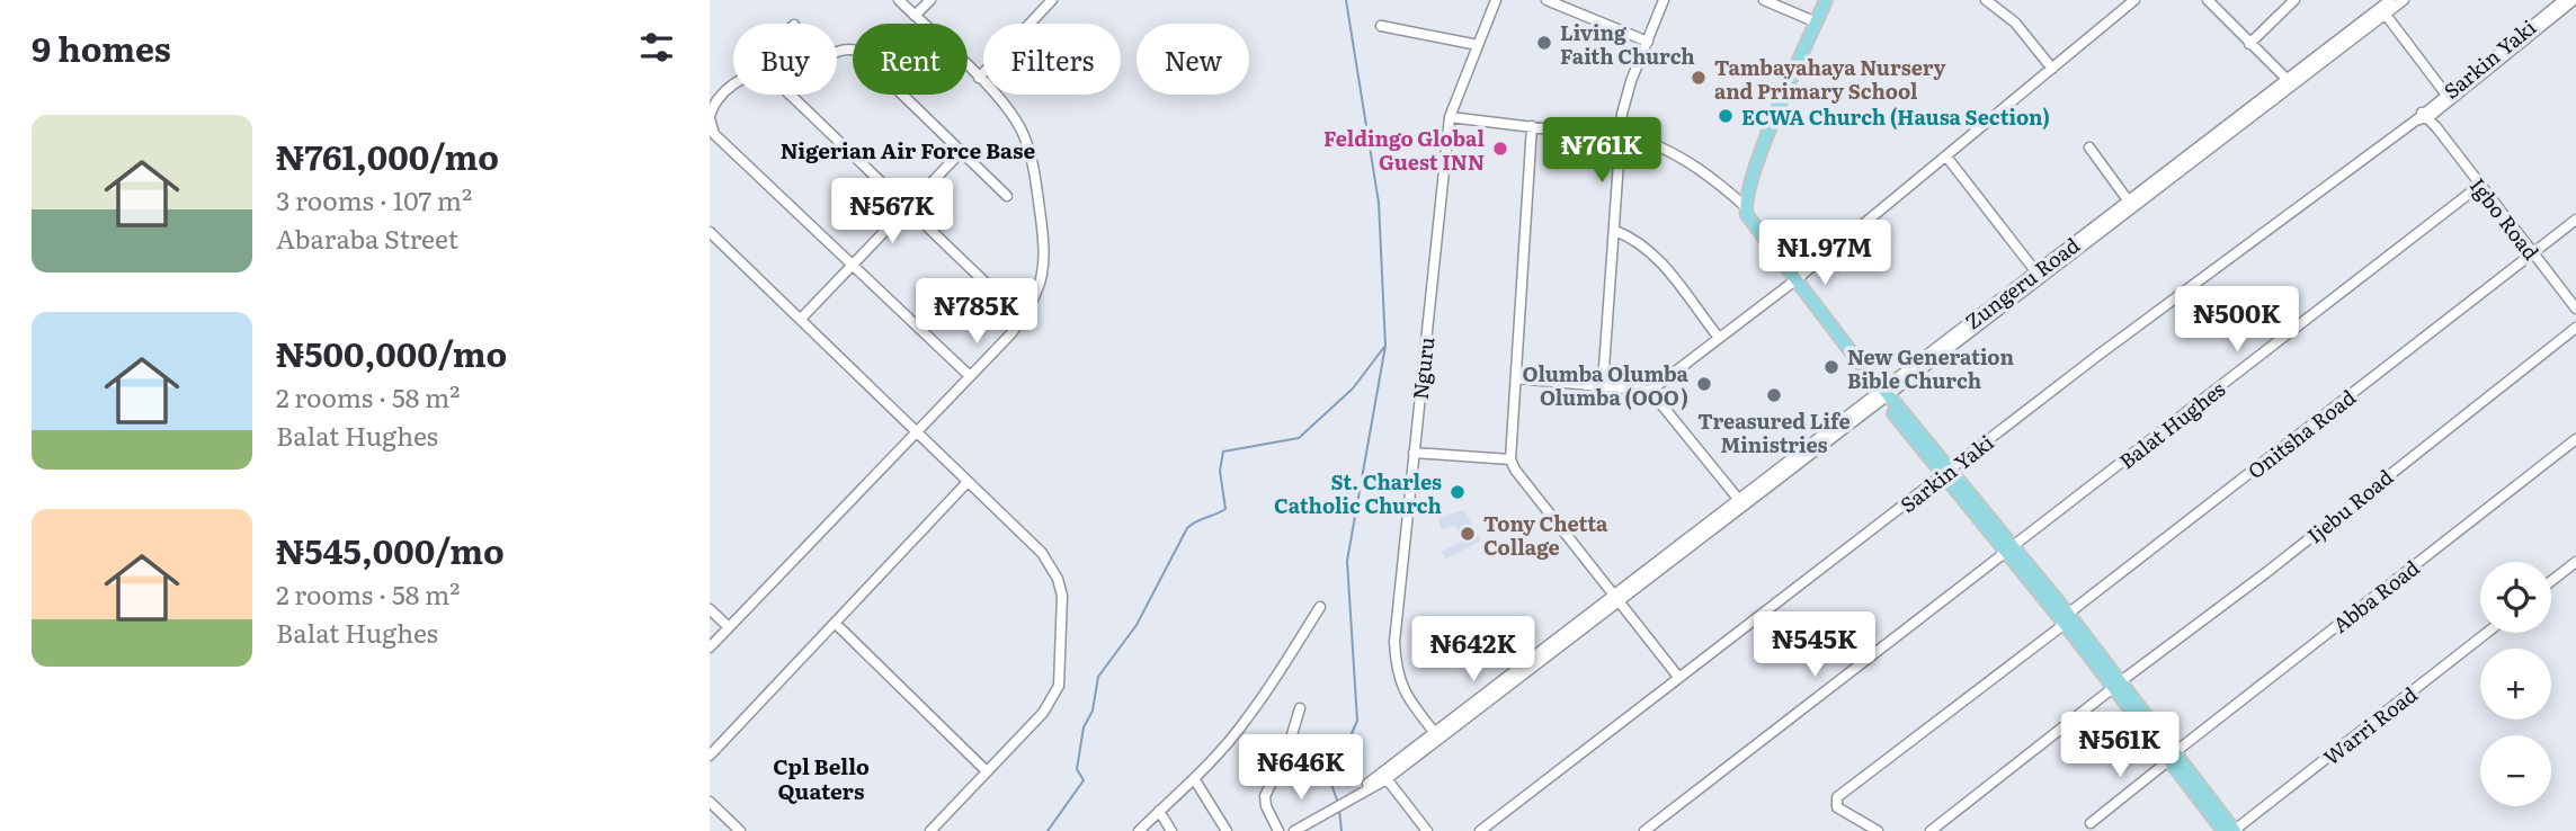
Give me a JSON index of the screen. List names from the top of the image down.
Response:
{
  "streets": {
    "street": [
      "Sarkin Yaki",
      "Igbo Road",
      "Zungeru Road",
      "Nguru",
      "Balat Hughes",
      "Onitsha Road",
      "Ijebu Road",
      "Abba Road",
      "Warri Road"
    ]
  },
  "crossings": [
    ["Sarkin Yaki", "Igbo Road"],
    ["Igbo Road", "Balat Hughes"],
    ["Igbo Road", "Onitsha Road"],
    ["Zungeru Road", "Nguru"]
  ],
  "districts": ["Nigerian Air Force Base", "Cpl Bello Quaters"],
  "places": [
    "Living Faith Church",
    "Tambayahaya Nursery and Primary School",
    "ECWA Church (Hausa Section)",
    "Feldingo Global Guest INN",
    "New Generation Bible Church",
    "Olumba Olumba Olumba (OOO)",
    "Treasured Life Ministries",
    "St. Charles Catholic Church",
    "Tony Chetta Collage"
  ],
  "page": {
    "heading": "9 homes",
    "chip": [
      "Buy",
      "Rent",
      "Filters",
      "New"
    ],
    "list": [
      {
        "name": "₦761,000/mo",
        "note": "3 rooms · 107 m² · Abaraba Street"
      },
      {
        "name": "₦500,000/mo",
        "note": "2 rooms · 58 m² · Balat Hughes"
      },
      {
        "name": "₦545,000/mo",
        "note": "2 rooms · 58 m² · Balat Hughes"
      }
    ],
    "price": [
      "₦761K",
      "₦567K",
      "₦1.97M",
      "₦785K",
      "₦500K",
      "₦545K",
      "₦642K",
      "₦561K",
      "₦646K"
    ],
    "map_buttons": ["+", "−"]
  }
}
